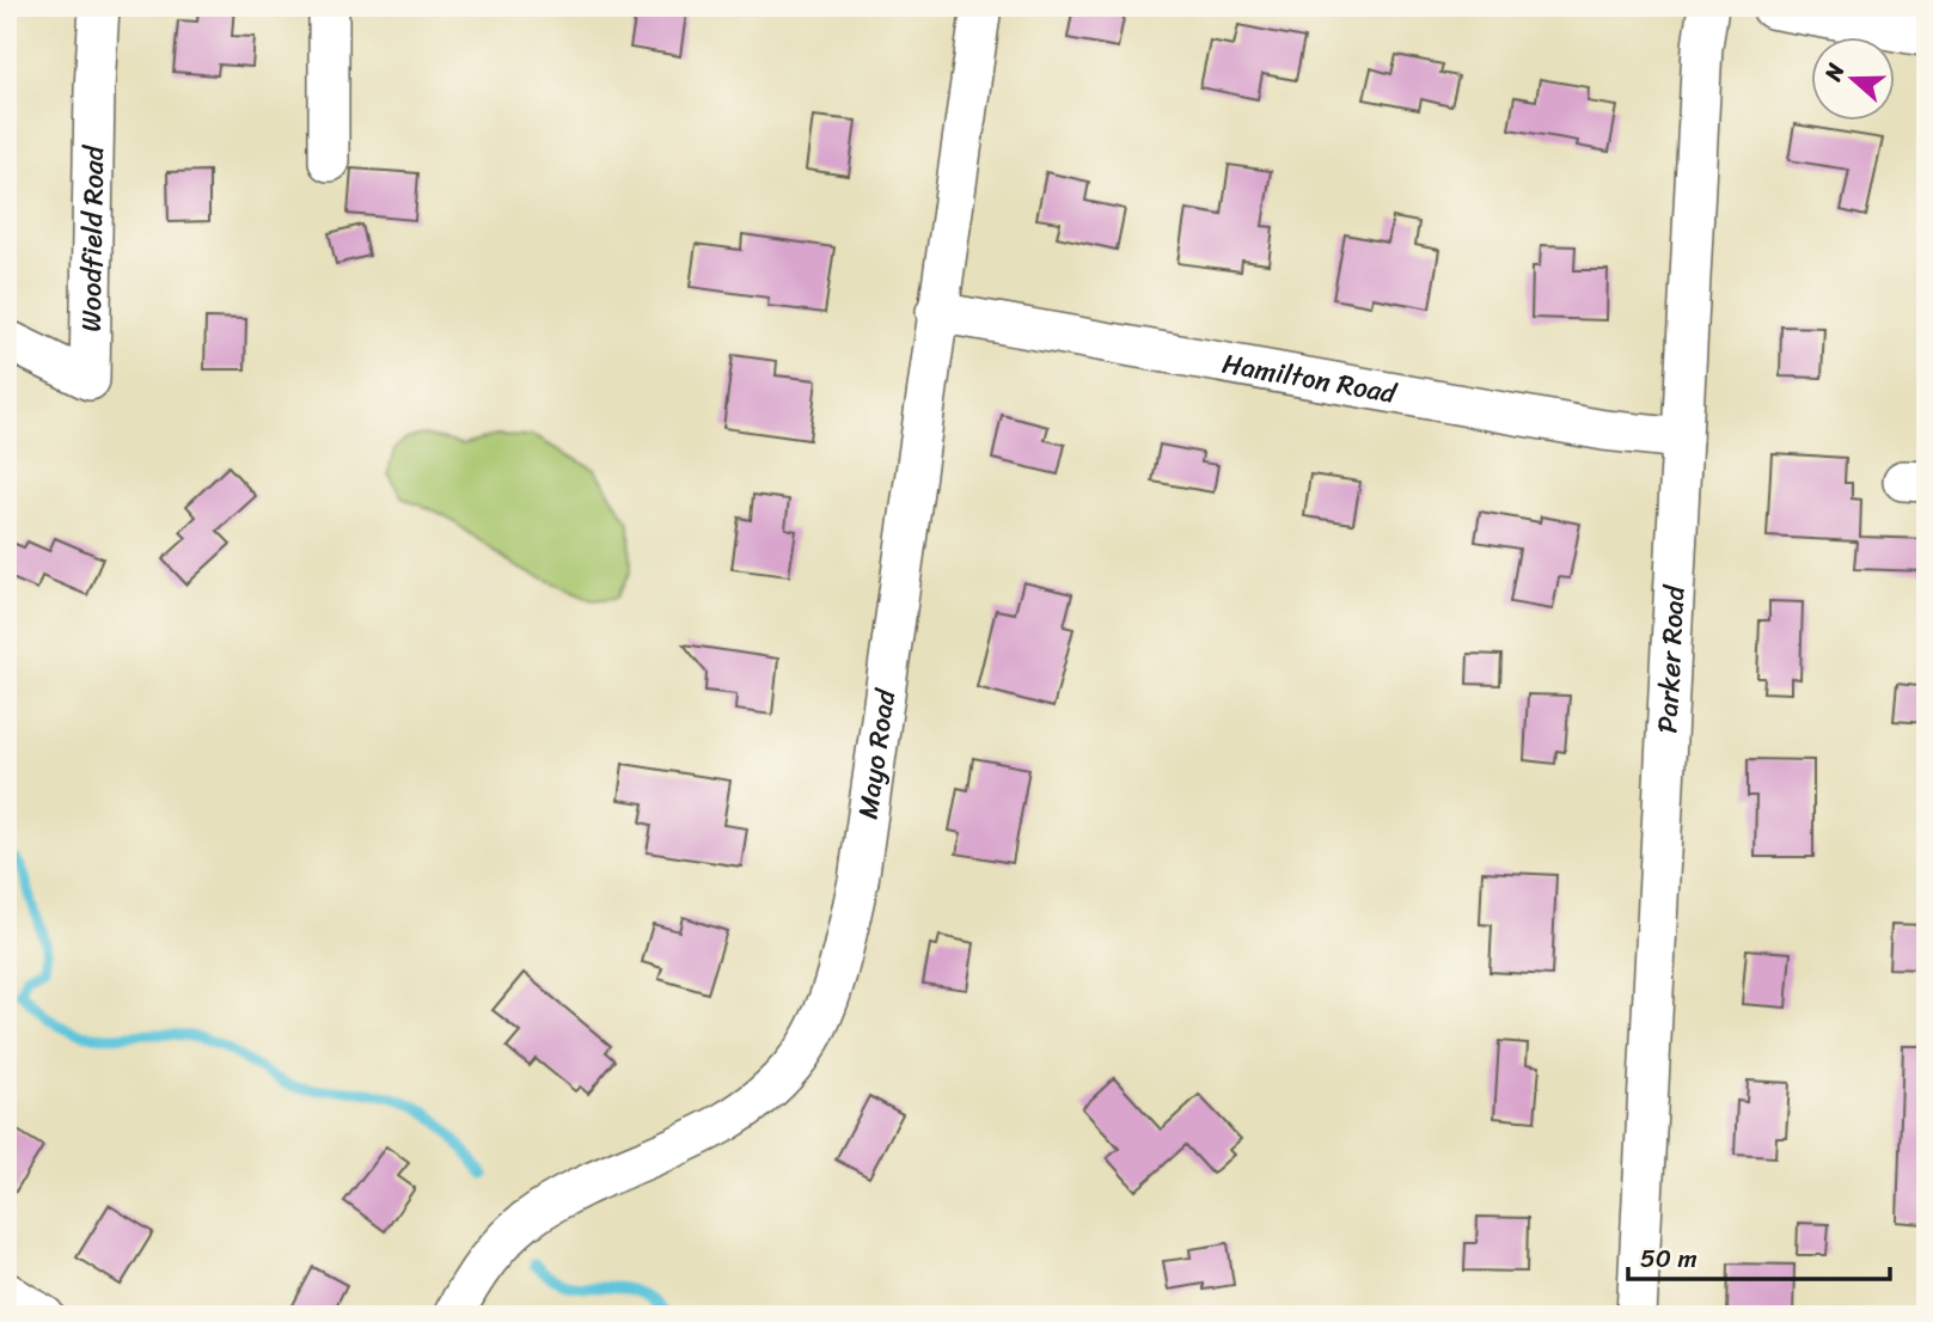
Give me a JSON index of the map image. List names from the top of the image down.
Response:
{
  "streets": {
    "street": [
      "Woodfield Road",
      "Hamilton Road",
      "Parker Road",
      "Mayo Road"
    ]
  },
  "crossings": [
    ["Hamilton Road", "Parker Road"],
    ["Hamilton Road", "Mayo Road"]
  ],
  "scale_bar": "50 m",
  "north": "left"
}
